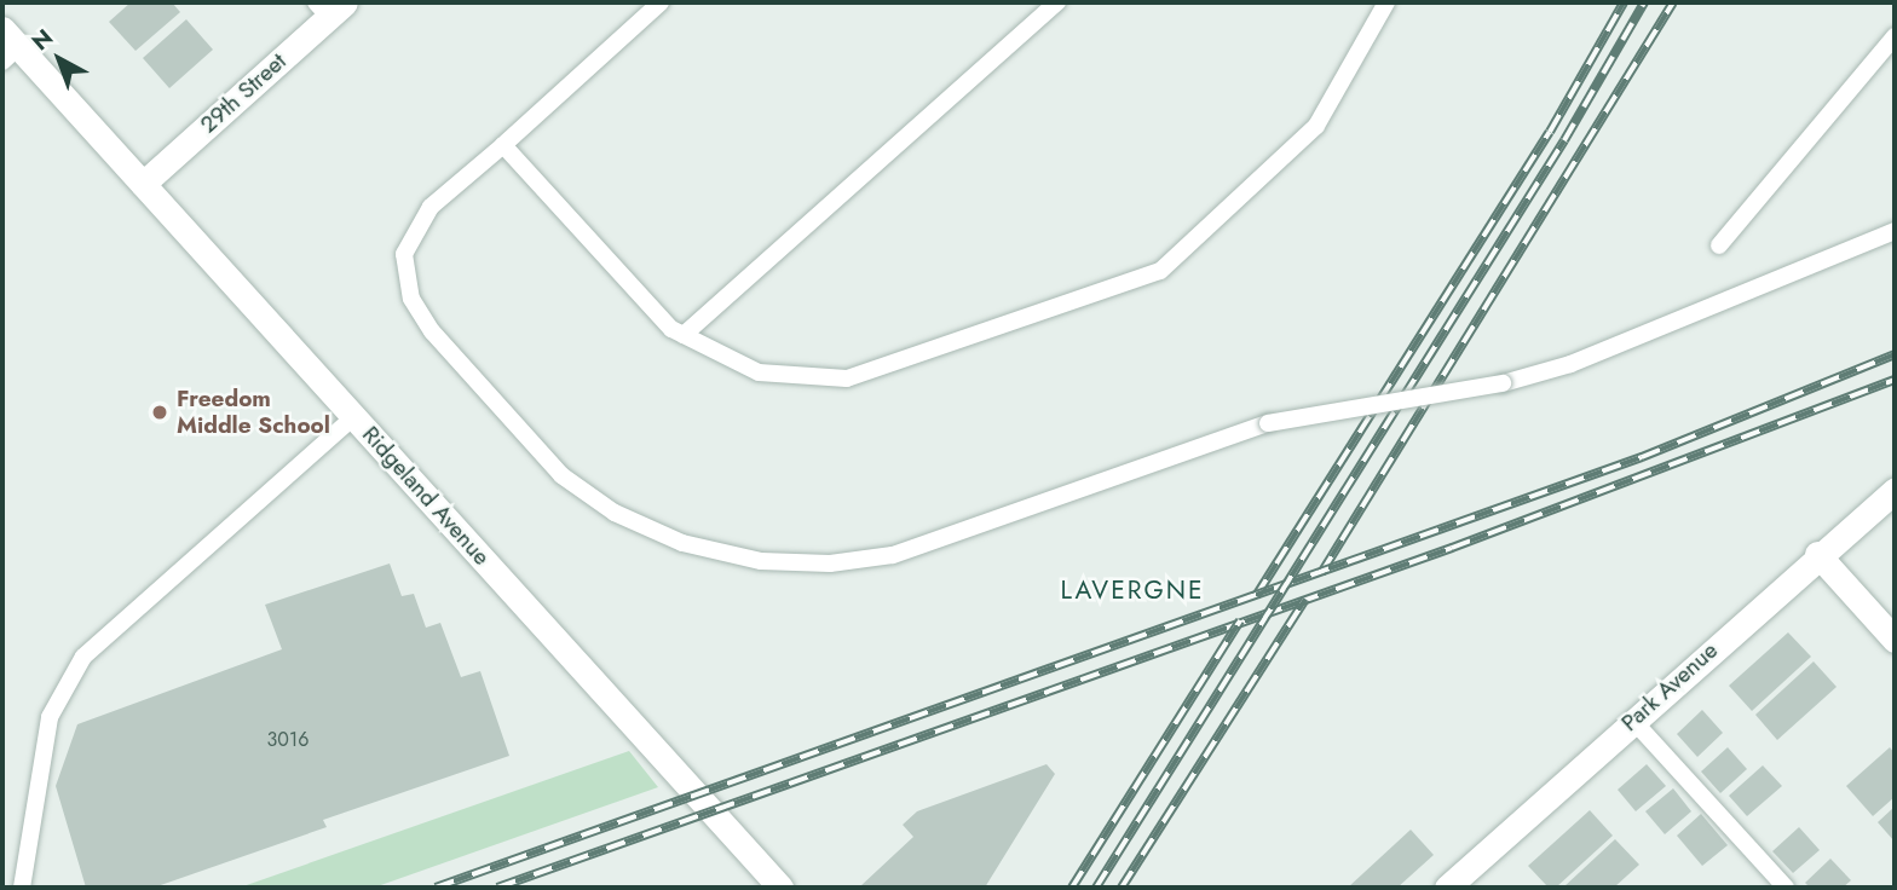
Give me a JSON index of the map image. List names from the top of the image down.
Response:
{
  "streets": {
    "street": ["29th Street", "Ridgeland Avenue", "Park Avenue"]
  },
  "crossings": [
    ["29th Street", "Ridgeland Avenue"]
  ],
  "districts": ["LAVERGNE"],
  "places": ["Freedom Middle School"],
  "house_numbers": ["3016"],
  "north": "top left"
}
